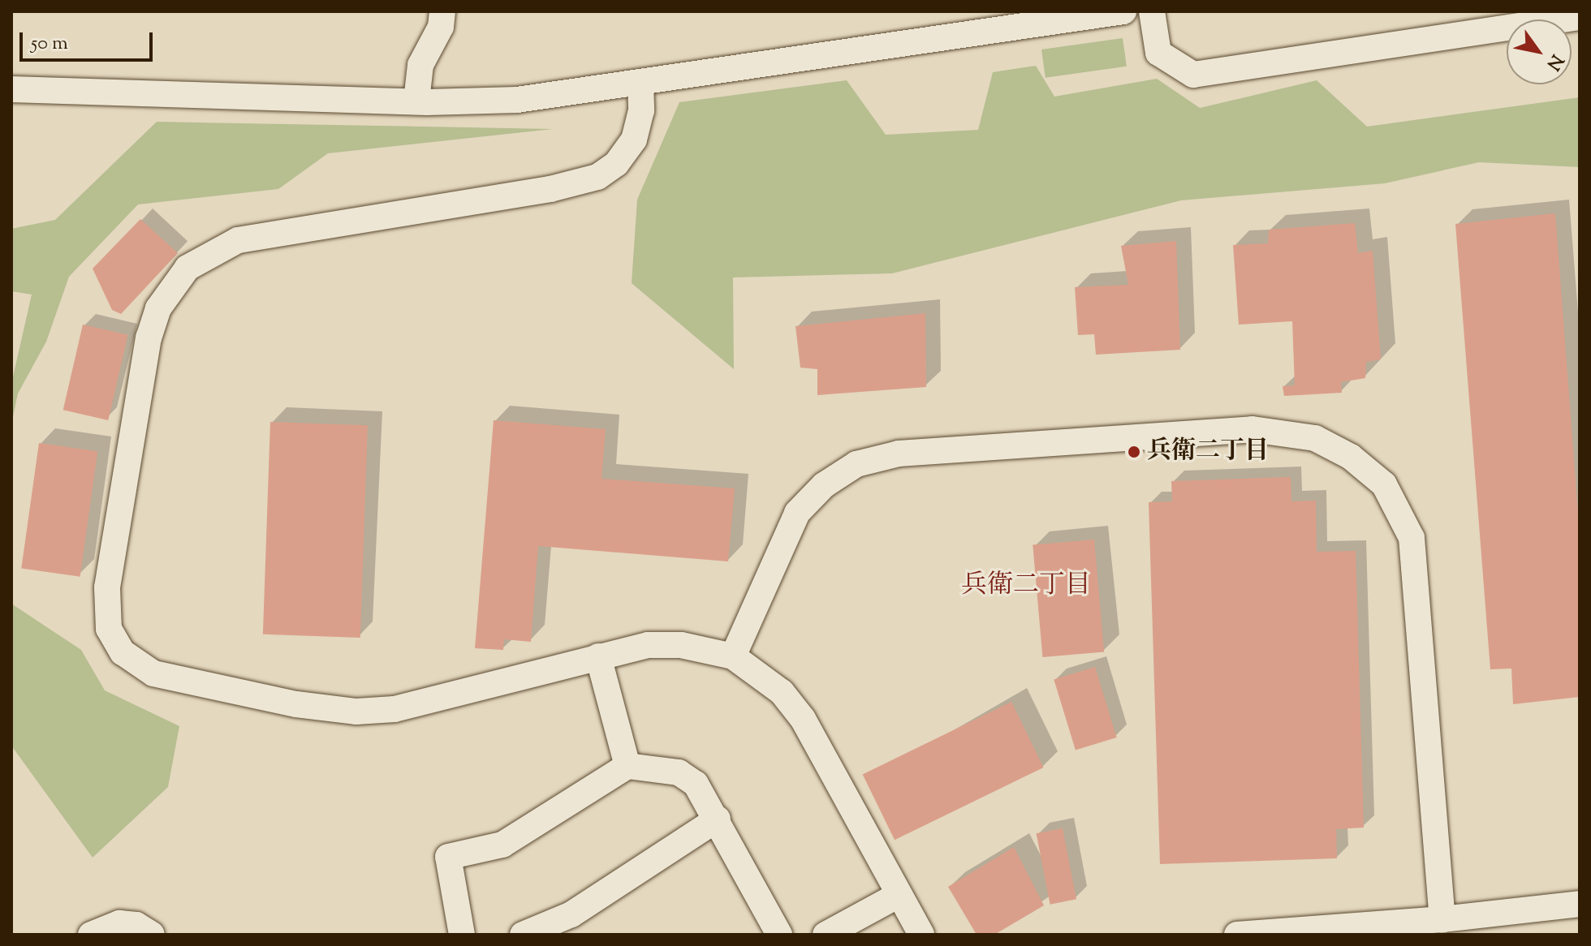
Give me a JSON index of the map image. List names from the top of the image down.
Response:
{
  "districts": ["兵衛二丁目"],
  "places": ["兵衛二丁目"],
  "scale_bar": "50 m",
  "north": "bottom right"
}
